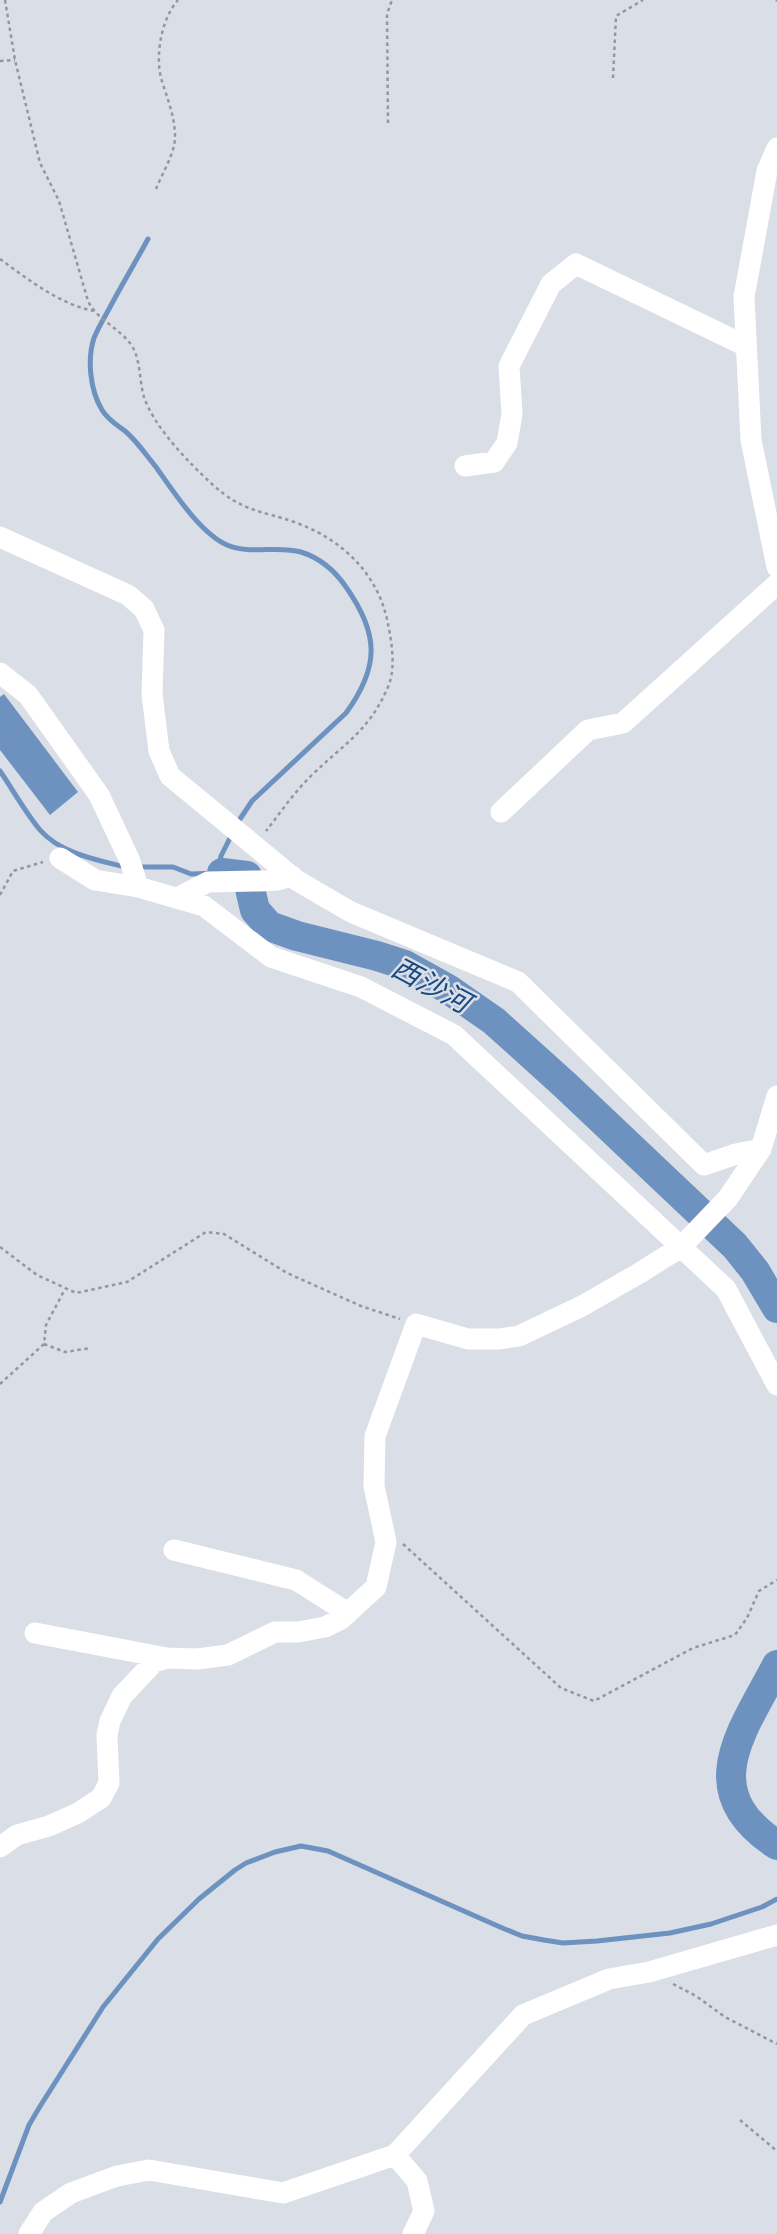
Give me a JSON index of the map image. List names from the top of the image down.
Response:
{
  "water": ["西沙河"]
}
